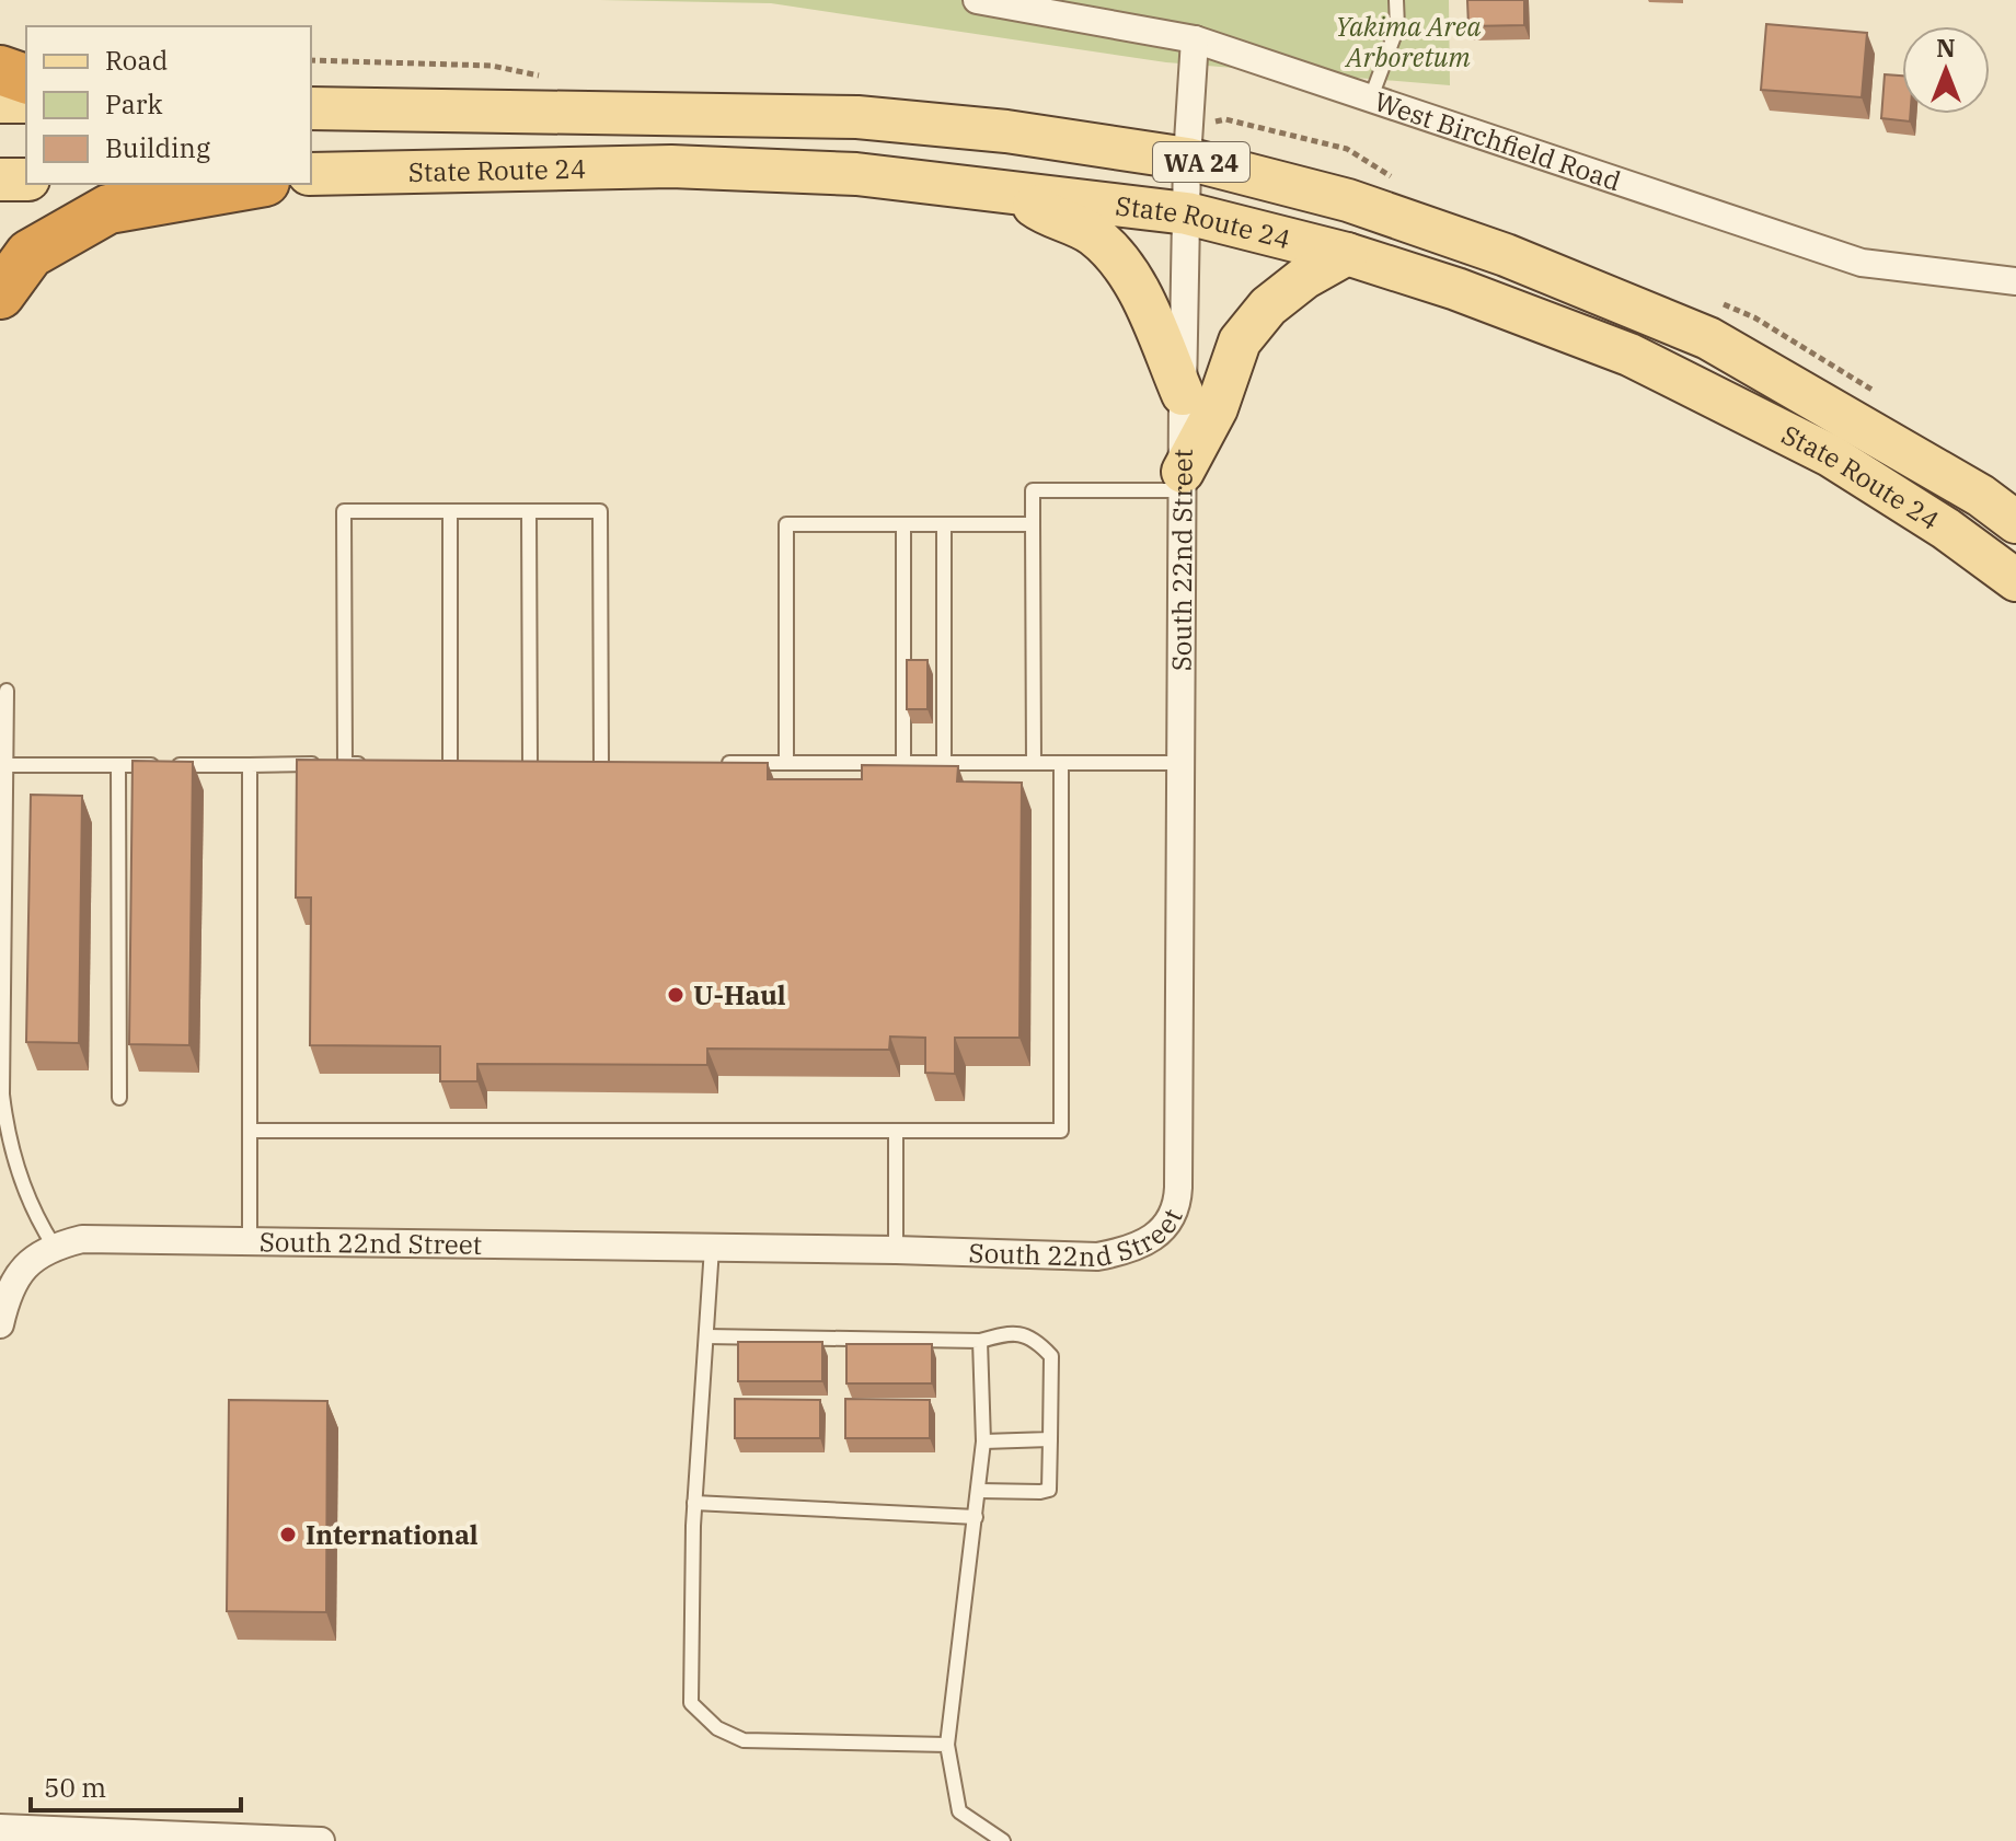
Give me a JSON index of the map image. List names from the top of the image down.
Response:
{
  "streets": {
    "main road": ["WA 24", "State Route 24"],
    "street": ["West Birchfield Road", "South 22nd Street"]
  },
  "crossings": [
    ["West Birchfield Road", "South 22nd Street"],
    ["State Route 24", "South 22nd Street"]
  ],
  "parks": ["Yakima Area Arboretum"],
  "places": ["U-Haul", "International"],
  "legend": ["Road", "Park", "Building"],
  "scale_bar": "50 m",
  "north": "top"
}
